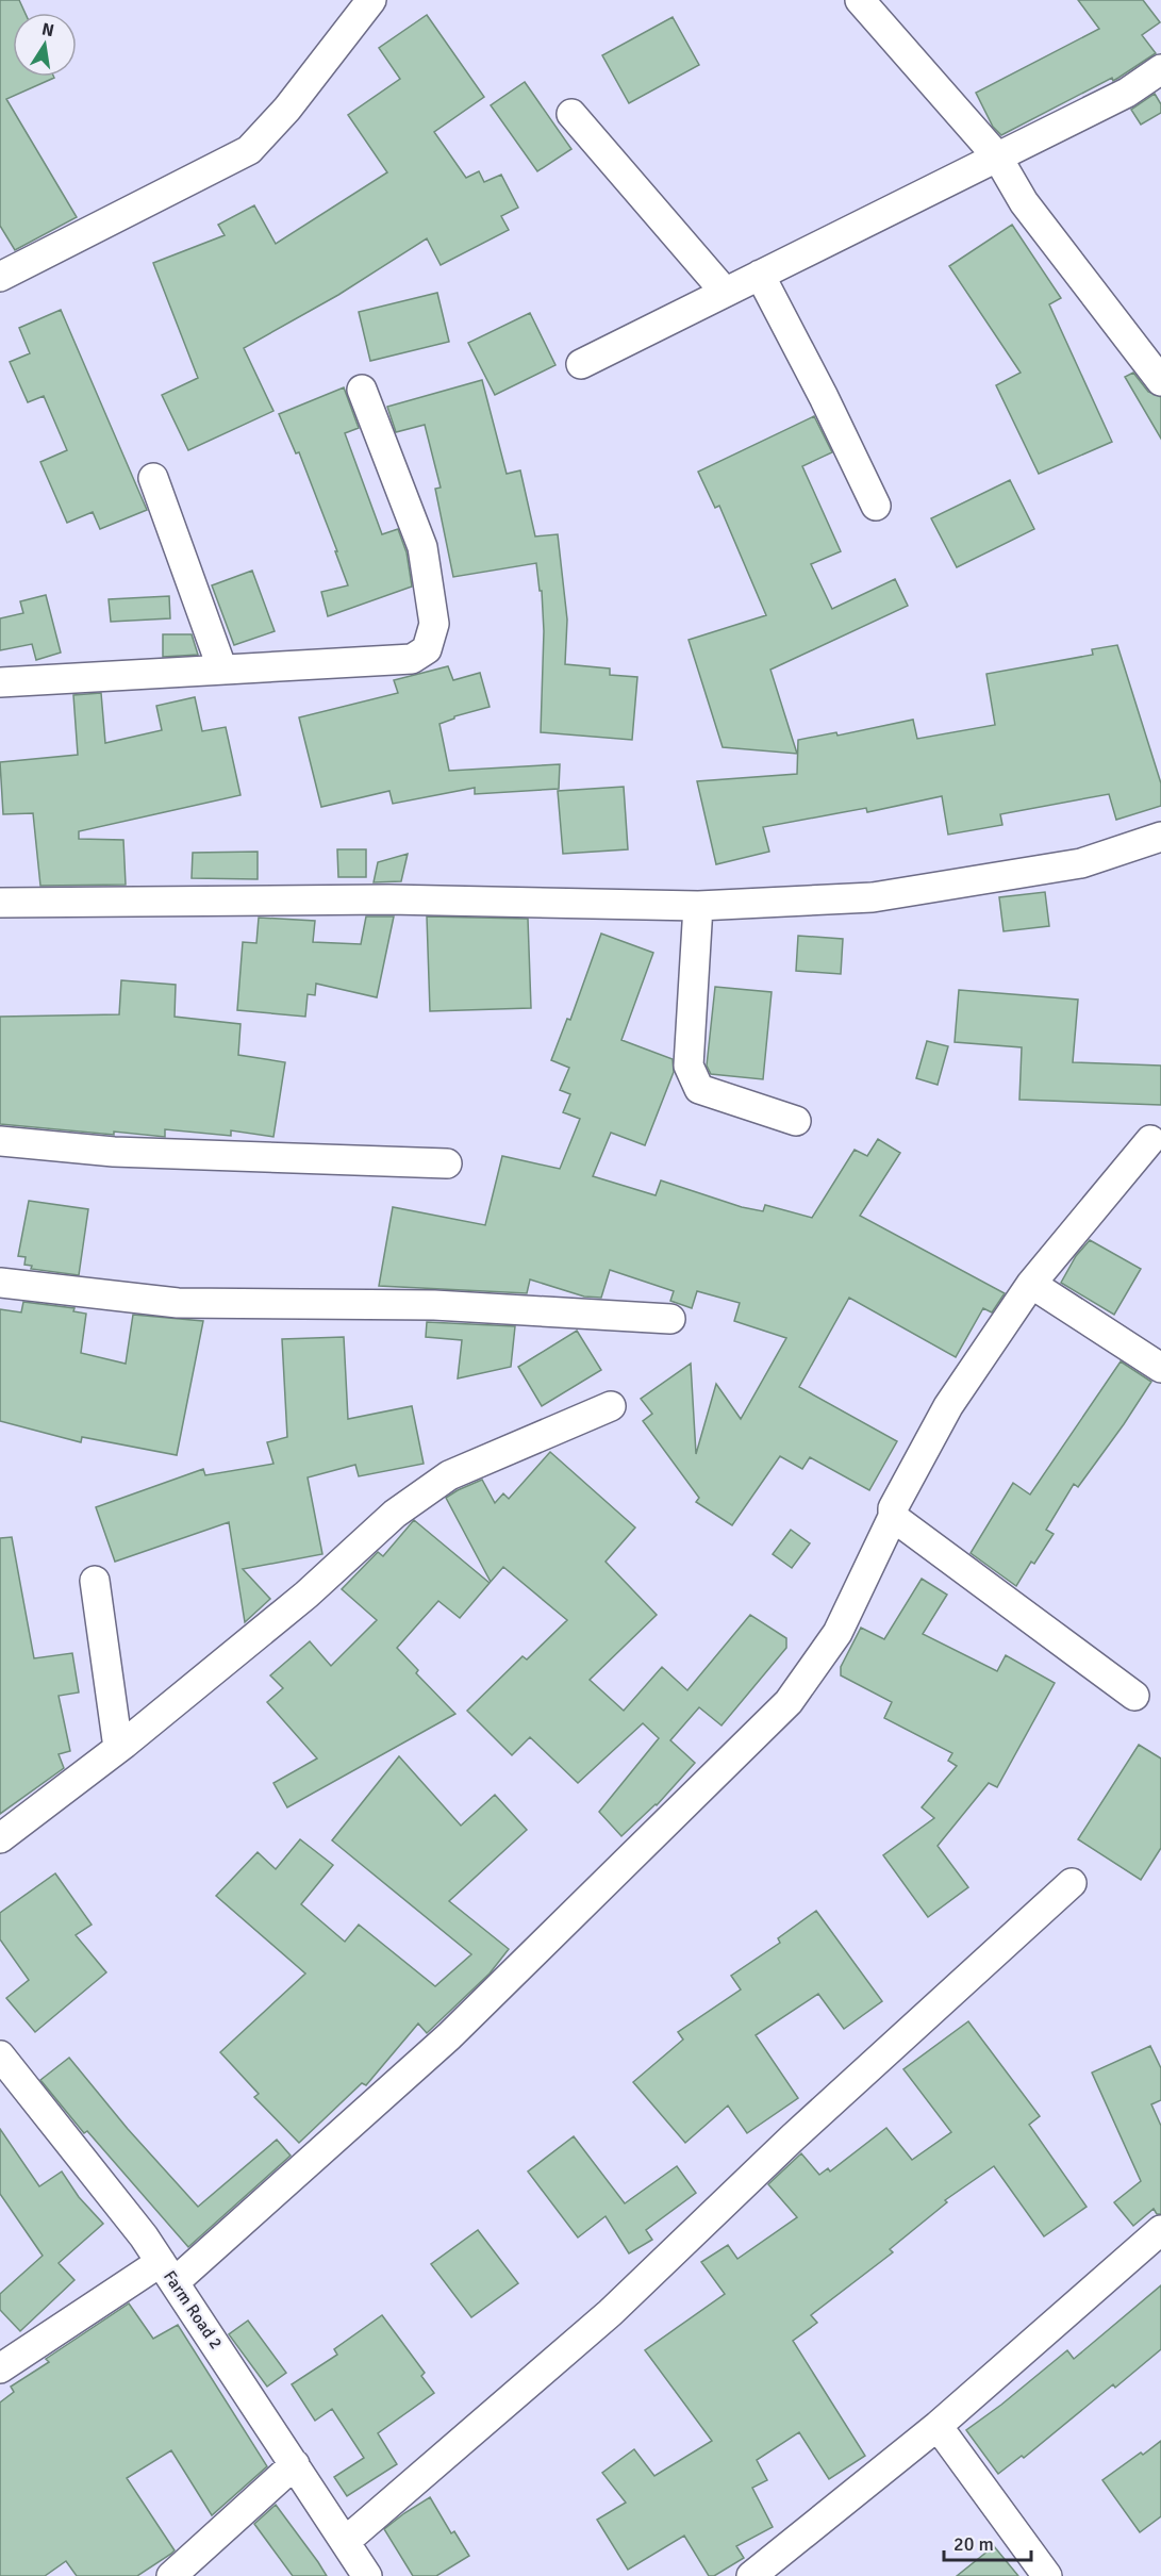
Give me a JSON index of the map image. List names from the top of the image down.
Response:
{
  "streets": {
    "street": ["Farm Road 2"]
  },
  "scale_bar": "20 m",
  "north": "top"
}
